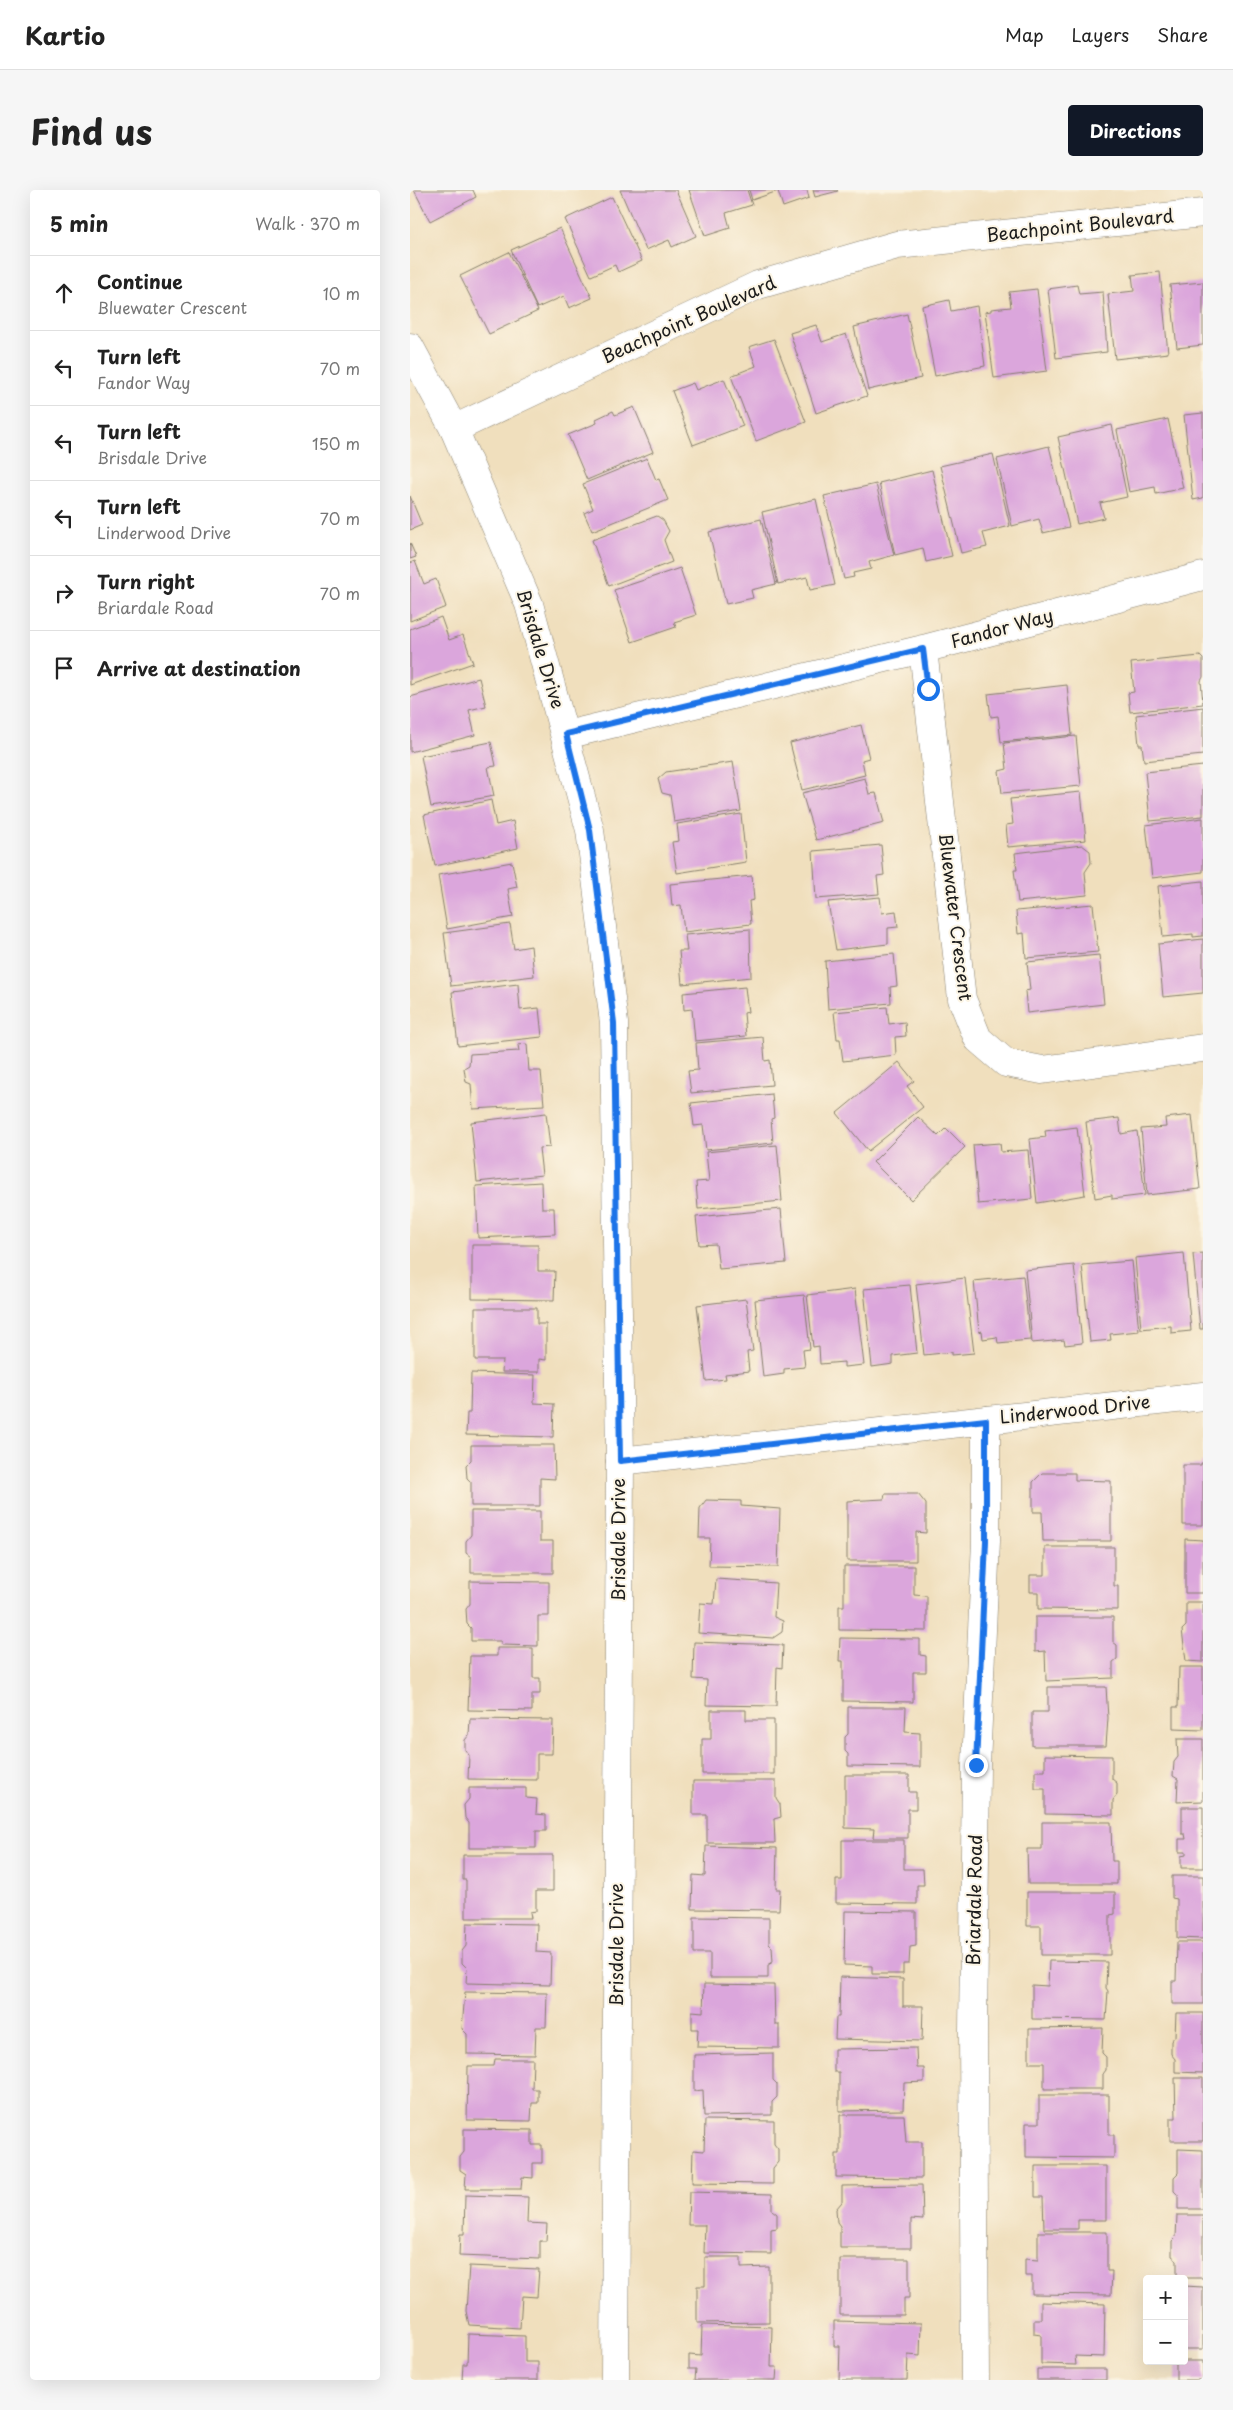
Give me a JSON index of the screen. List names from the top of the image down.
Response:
{
  "streets": {
    "street": [
      "Beachpoint Boulevard",
      "Fandor Way",
      "Brisdale Drive",
      "Bluewater Crescent",
      "Linderwood Drive",
      "Briardale Road"
    ]
  },
  "crossings": [
    ["Beachpoint Boulevard", "Brisdale Drive"],
    ["Fandor Way", "Brisdale Drive"],
    ["Fandor Way", "Bluewater Crescent"],
    ["Brisdale Drive", "Linderwood Drive"],
    ["Linderwood Drive", "Briardale Road"]
  ],
  "page": {
    "header": "Kartio",
    "nav": ["Map", "Layers", "Share"],
    "title": "Find us",
    "buttons": "Directions",
    "heading": ["5 min", "Walk · 370 m"],
    "list": [
      ["Continue", "Bluewater Crescent", "10 m"],
      ["Turn left", "Fandor Way", "70 m"],
      ["Turn left", "Brisdale Drive", "150 m"],
      ["Turn left", "Linderwood Drive", "70 m"],
      ["Turn right", "Briardale Road", "70 m"],
      "Arrive at destination"
    ],
    "map_buttons": ["+", "−"]
  }
}
